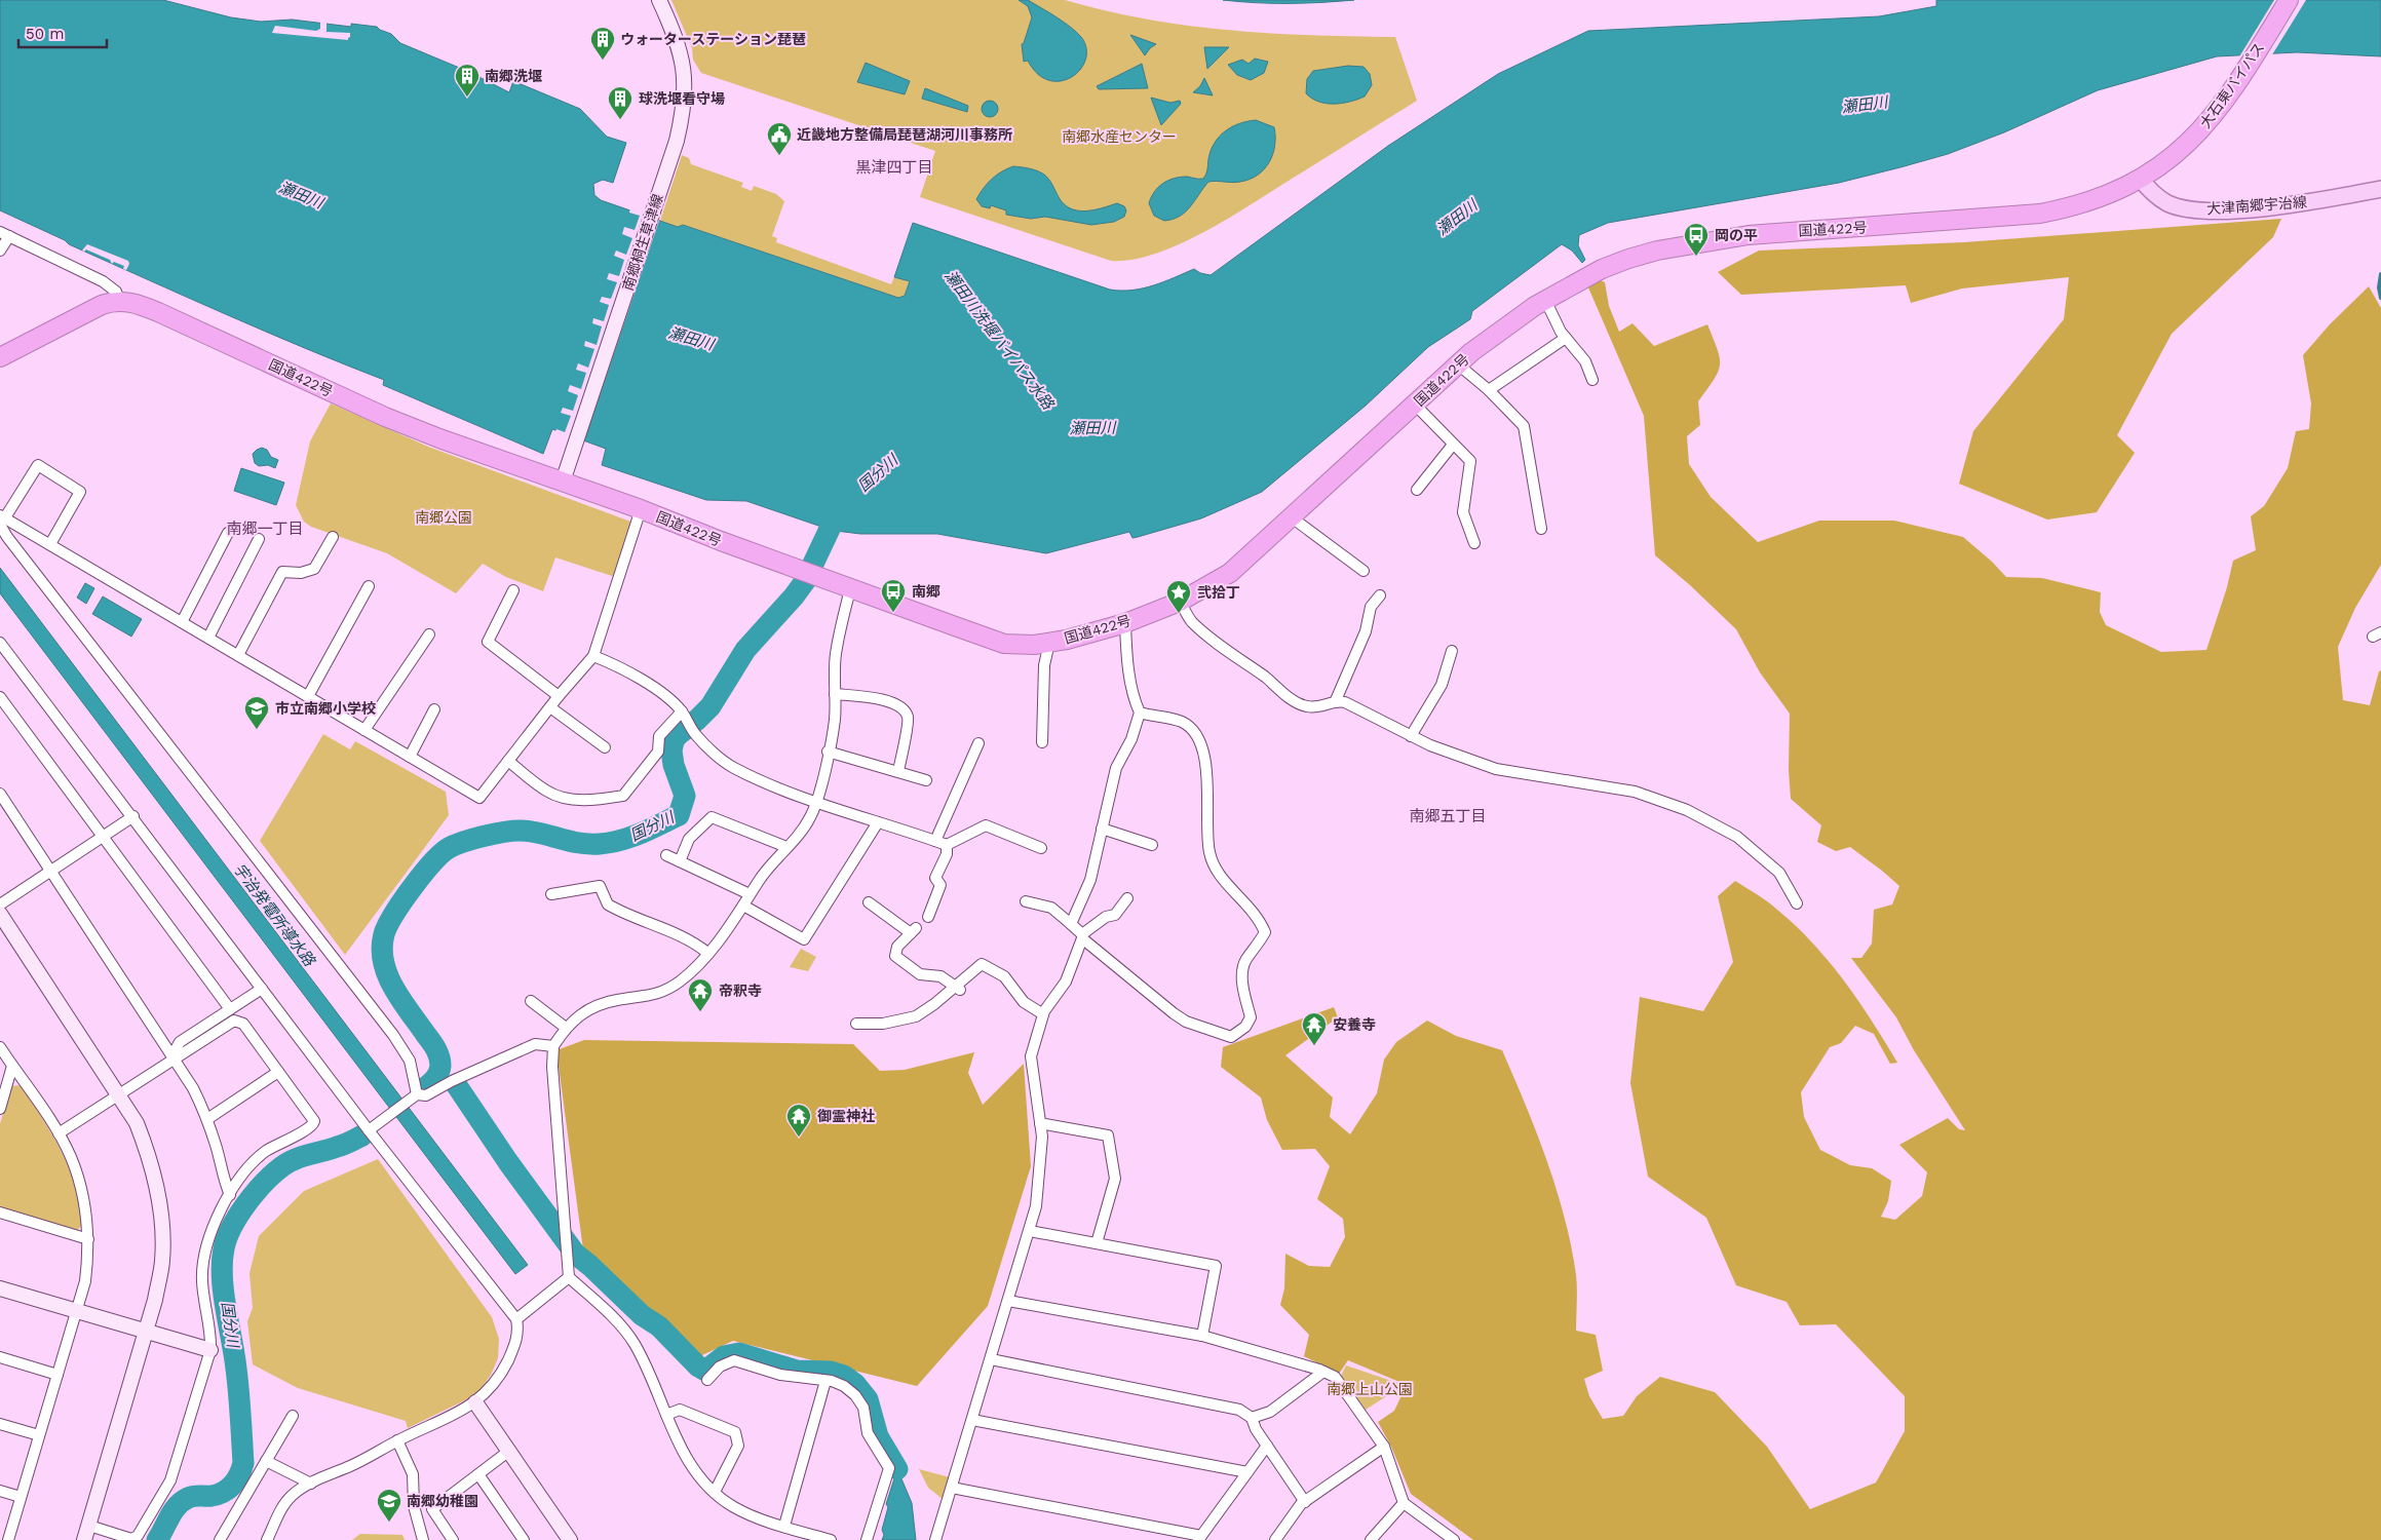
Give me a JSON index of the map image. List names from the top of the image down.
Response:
{
  "streets": {
    "highway": ["大石東バイパス", "国道422号"],
    "main road": ["大津南郷宇治線"],
    "street": ["南郷桐生草津線"]
  },
  "crossings": [
    ["大石東バイパス", "大津南郷宇治線"],
    ["大石東バイパス", "国道422号"],
    ["大津南郷宇治線", "国道422号"],
    ["国道422号", "南郷桐生草津線"]
  ],
  "districts": ["黒津四丁目", "南郷一丁目", "南郷五丁目"],
  "water": [
    "瀬田川",
    "瀬田川洗堰バイパス水路",
    "国分川",
    "宇治発電所導水路"
  ],
  "parks": ["南郷水産センター", "南郷公園", "南郷上山公園"],
  "places": {
    "building": ["ウォーターステーション琵琶", "南郷洗堰", "球洗堰看守場"],
    "public building": ["近畿地方整備局琵琶湖河川事務所"],
    "bus stop": ["岡の平", "南郷"],
    "place": ["弐拾丁"],
    "school or university": ["市立南郷小学校", "南郷幼稚園"],
    "temple": ["帝釈寺", "安養寺", "御霊神社"]
  },
  "scale_bar": "50 m"
}
